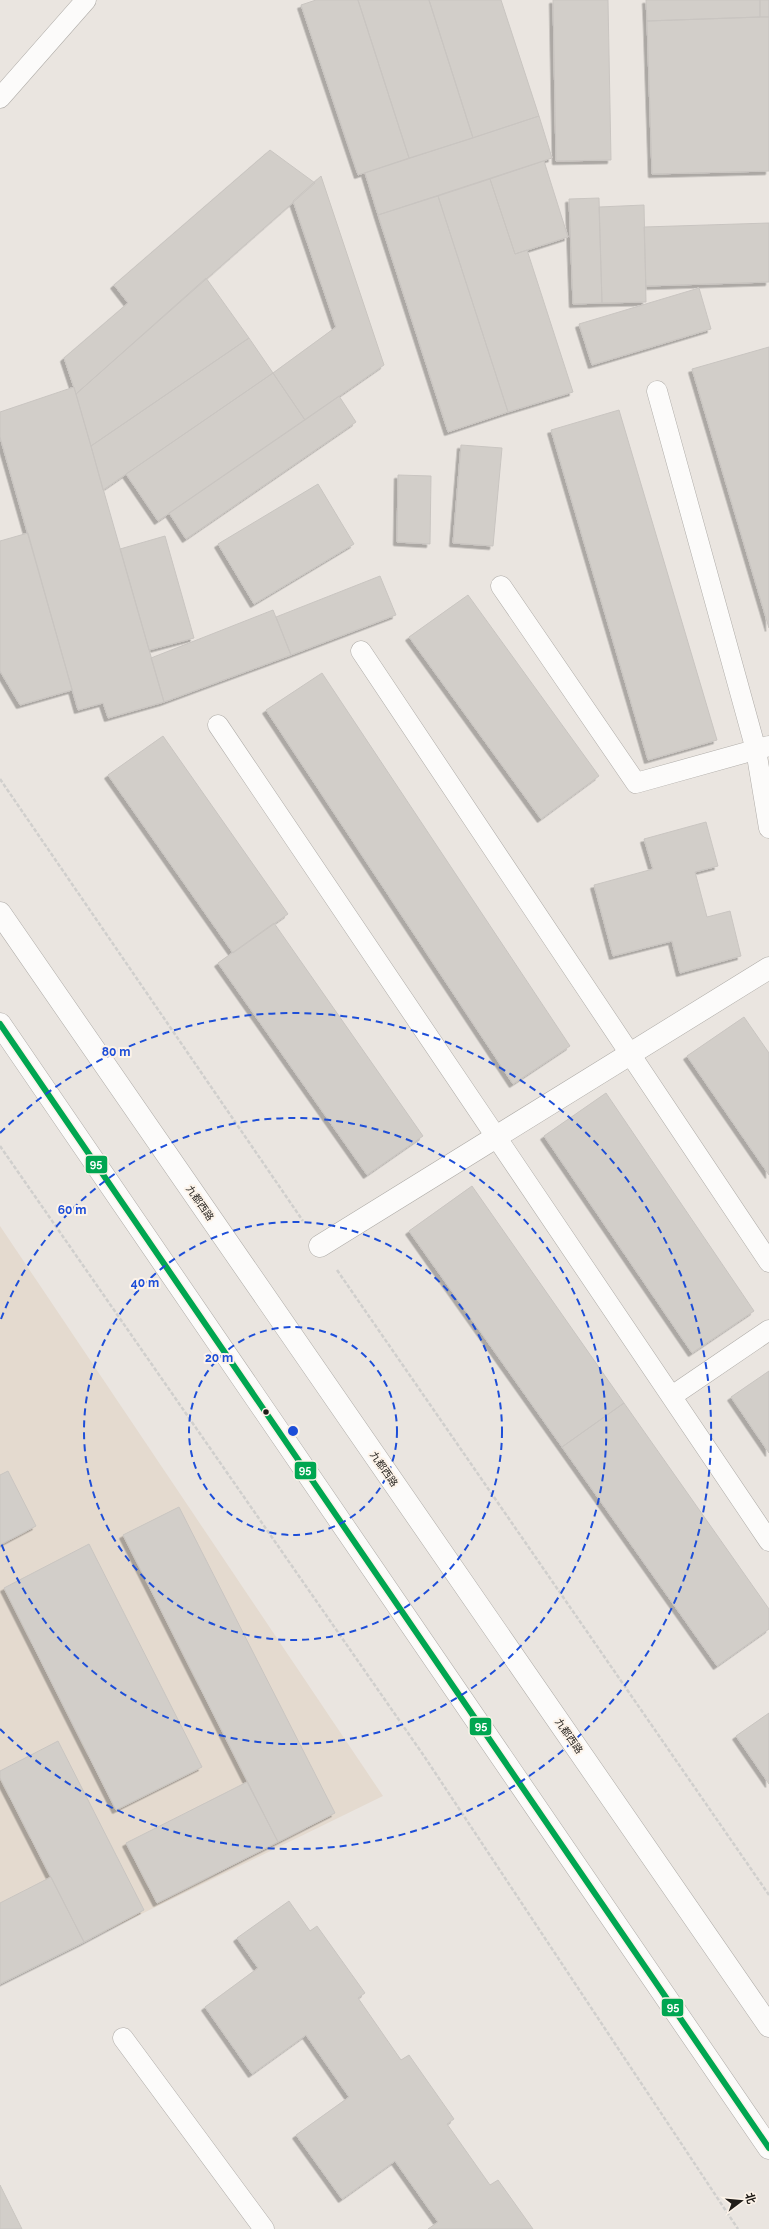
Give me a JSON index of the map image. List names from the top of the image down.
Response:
{
  "streets": {
    "main road": ["九都西路"]
  },
  "lines": ["transit line 95"],
  "north": "right",
  "rings": [
    "80 m",
    "60 m",
    "40 m",
    "20 m"
  ]
}
